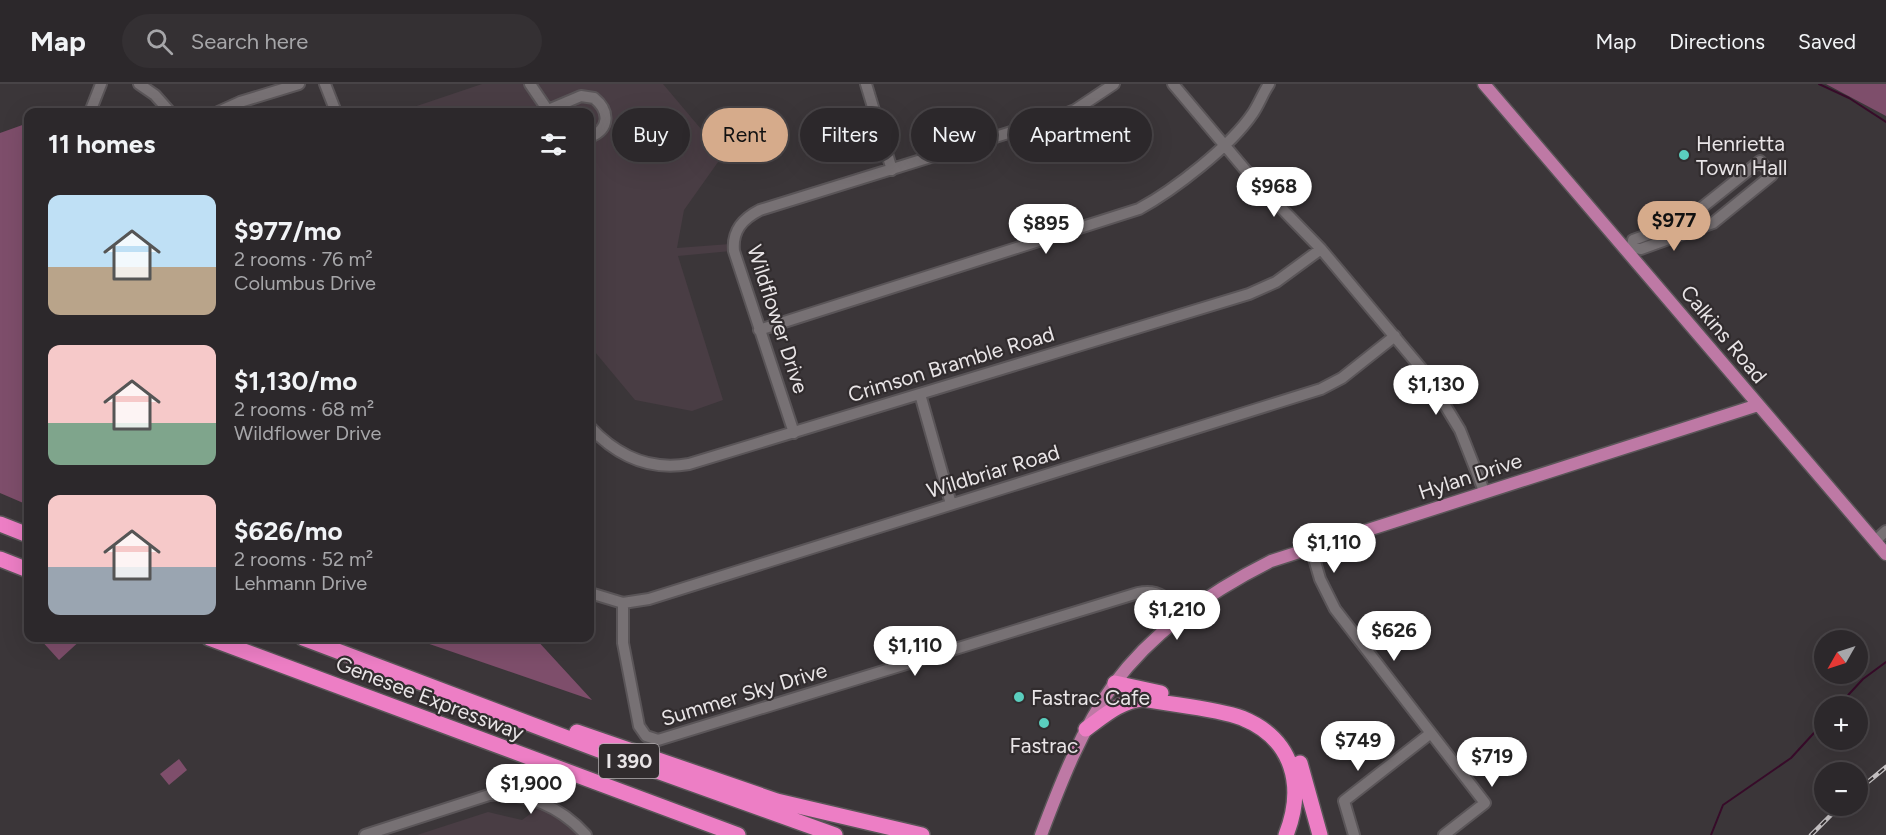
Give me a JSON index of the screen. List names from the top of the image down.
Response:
{
  "streets": {
    "highway": ["Genesee Expressway", "I 390"],
    "main road": ["Calkins Road", "Hylan Drive"],
    "street": [
      "Wildflower Drive",
      "Crimson Bramble Road",
      "Wildbriar Road",
      "Summer Sky Drive"
    ]
  },
  "crossings": [
    ["Wildflower Drive", "Crimson Bramble Road"],
    ["Calkins Road", "Hylan Drive"],
    ["Wildbriar Road", "Summer Sky Drive"],
    ["Hylan Drive", "Summer Sky Drive"]
  ],
  "places": ["Henrietta Town Hall", "Fastrac Cafe", "Fastrac"],
  "north": "bottom left",
  "page": {
    "header": "Map",
    "search": "Search here",
    "nav": ["Map", "Directions", "Saved"],
    "chip": [
      "Buy",
      "Rent",
      "Filters",
      "New",
      "Apartment"
    ],
    "heading": "11 homes",
    "price": [
      "$968",
      "$977",
      "$895",
      "$1,130",
      "$1,110",
      "$1,210",
      "$626",
      "$1,110",
      "$749",
      "$719",
      "$1,900"
    ],
    "list": [
      {
        "name": "$977/mo",
        "note": "2 rooms · 76 m² · Columbus Drive"
      },
      {
        "name": "$1,130/mo",
        "note": "2 rooms · 68 m² · Wildflower Drive"
      },
      {
        "name": "$626/mo",
        "note": "2 rooms · 52 m² · Lehmann Drive"
      }
    ],
    "map_buttons": ["+", "−"]
  }
}
